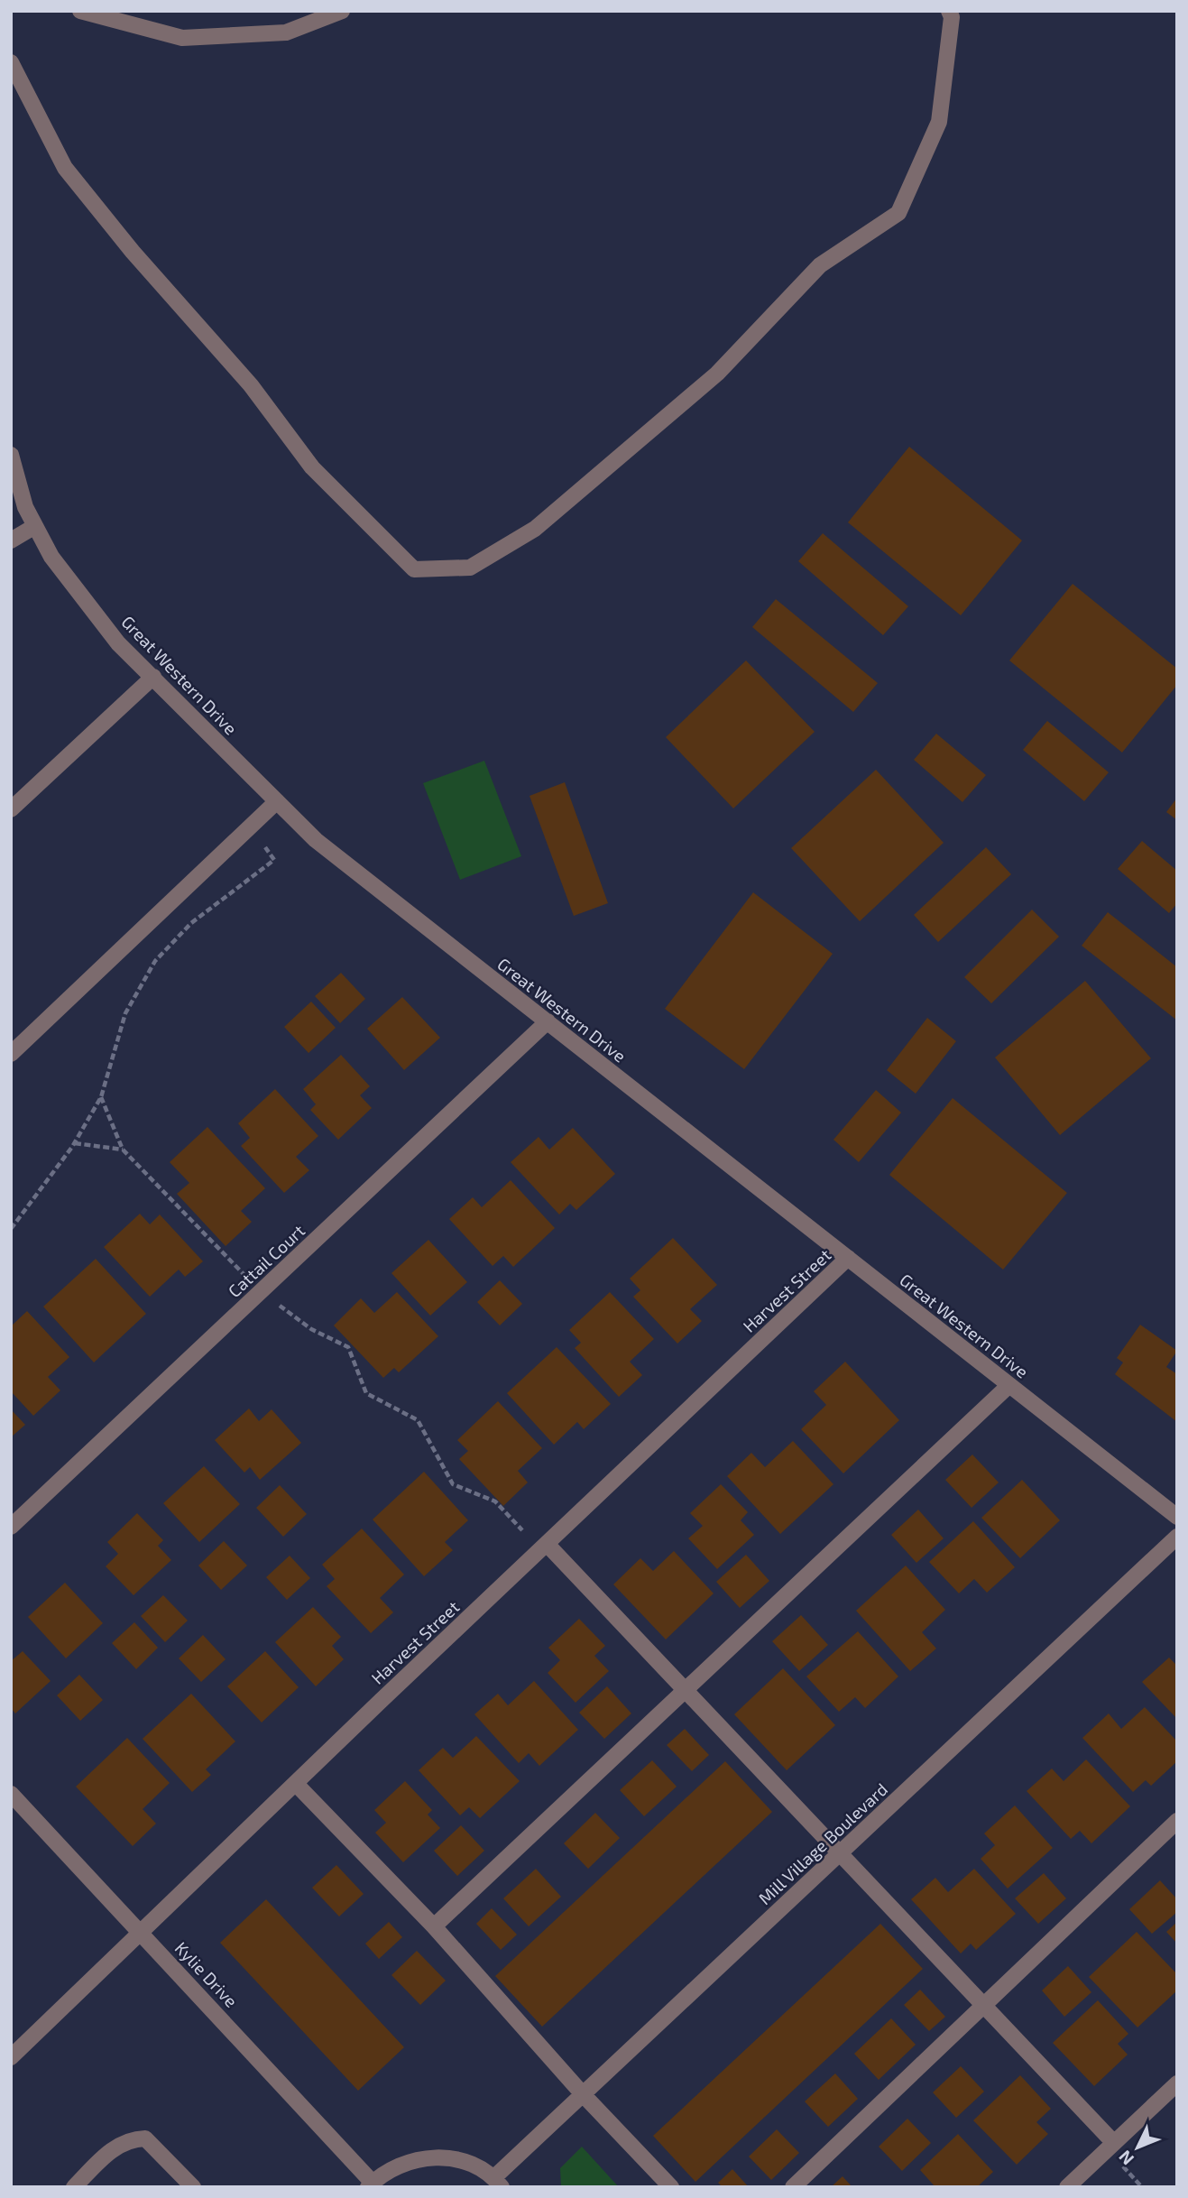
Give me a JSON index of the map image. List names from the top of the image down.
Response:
{
  "streets": {
    "street": [
      "Great Western Drive",
      "Cattail Court",
      "Harvest Street",
      "Mill Village Boulevard",
      "Kylie Drive"
    ]
  },
  "crossings": [
    ["Great Western Drive", "Cattail Court"],
    ["Great Western Drive", "Harvest Street"],
    ["Harvest Street", "Kylie Drive"]
  ],
  "north": "bottom left"
}
